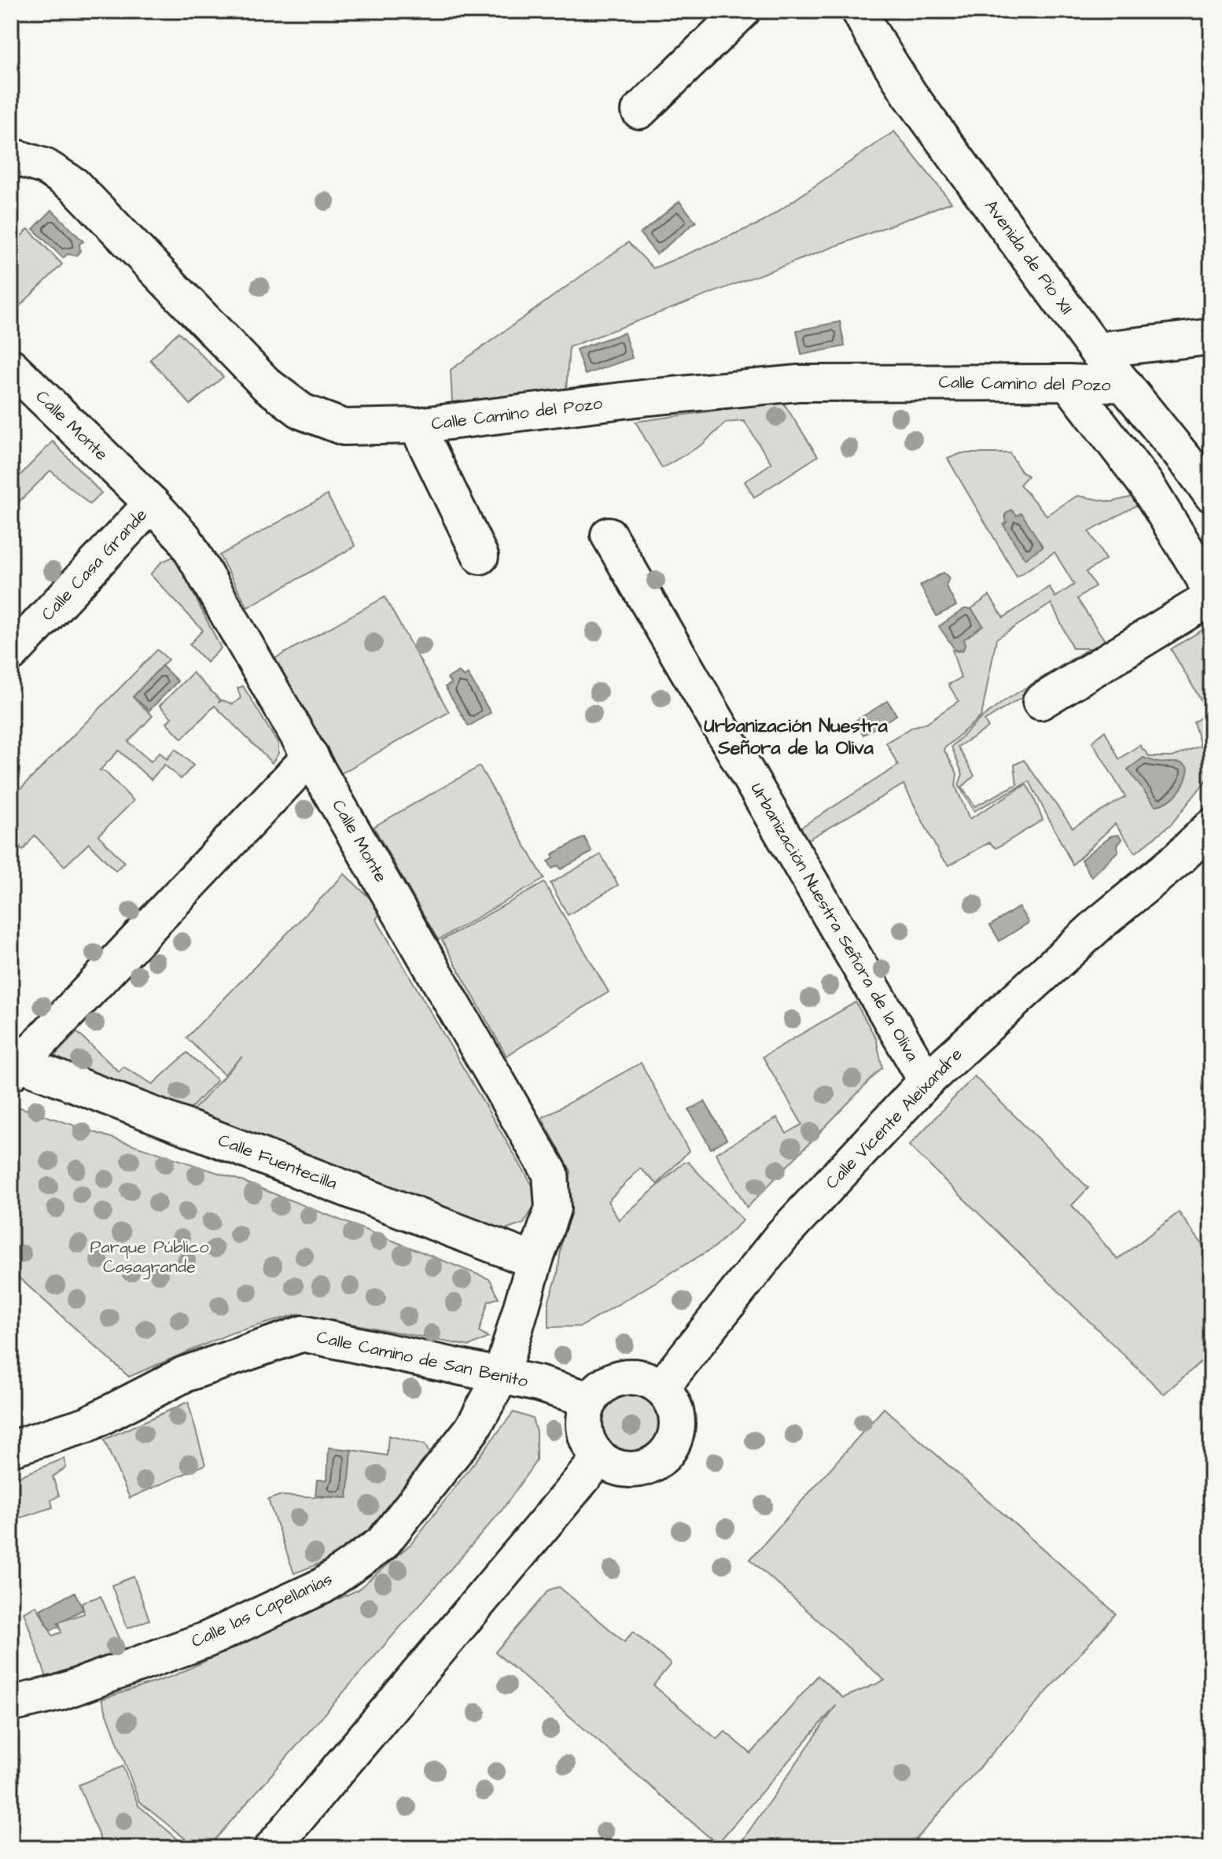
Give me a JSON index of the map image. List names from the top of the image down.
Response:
{
  "streets": {
    "street": [
      "Avenida de Pío XII",
      "Calle Camino del Pozo",
      "Calle Monte",
      "Calle Casa Grande",
      "Urbanización Nuestra Señora de la Oliva",
      "Calle Vicente Aleixandre",
      "Calle Fuentecilla",
      "Calle Camino de San Benito",
      "Calle las Capellanías"
    ]
  },
  "crossings": [
    ["Avenida de Pío XII", "Calle Camino del Pozo"],
    ["Calle Monte", "Calle Casa Grande"],
    ["Calle Monte", "Calle Fuentecilla"],
    ["Calle Monte", "Calle Camino de San Benito"],
    ["Calle Monte", "Calle las Capellanías"],
    ["Urbanización Nuestra Señora de la Oliva", "Calle Vicente Aleixandre"],
    ["Calle Vicente Aleixandre", "Calle Camino de San Benito"],
    ["Calle Camino de San Benito", "Calle las Capellanías"]
  ],
  "districts": ["Urbanización Nuestra Señora de la Oliva"],
  "parks": ["Parque Público Casagrande"]
}
